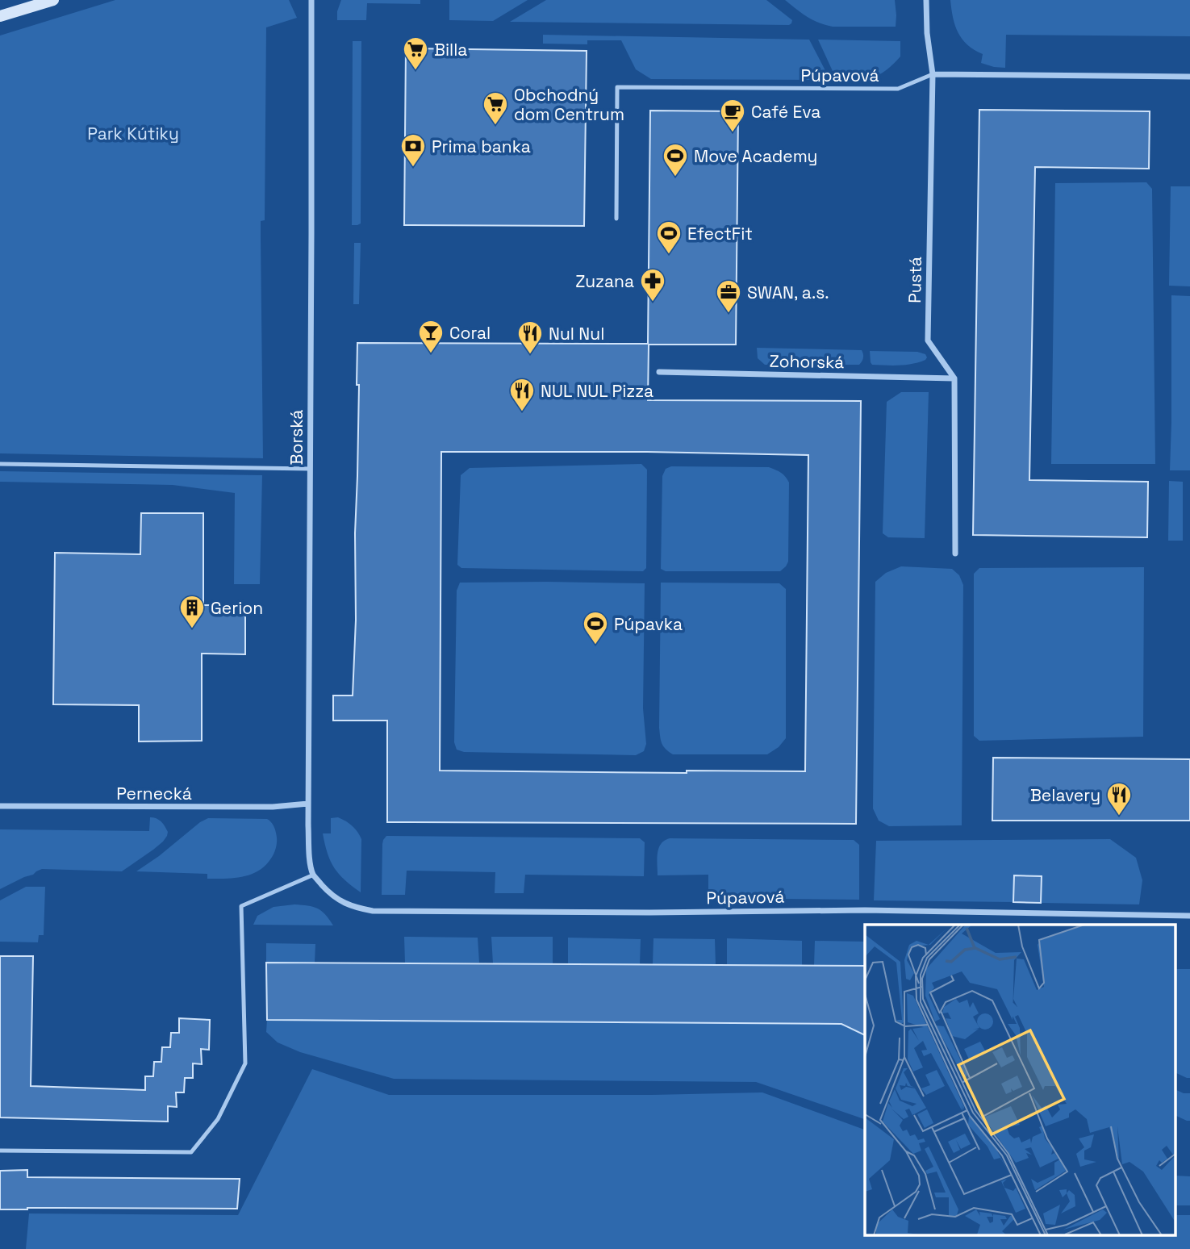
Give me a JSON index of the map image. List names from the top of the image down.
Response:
{
  "streets": {
    "street": [
      "Púpavová",
      "Pustá",
      "Zohorská",
      "Borská",
      "Pernecká"
    ]
  },
  "crossings": [
    ["Púpavová", "Pustá"],
    ["Púpavová", "Borská"],
    ["Pustá", "Zohorská"],
    ["Borská", "Pernecká"]
  ],
  "parks": ["Park Kútiky"],
  "places": {
    "supermarket": ["Billa", "Obchodný dom Centrum"],
    "cafe": ["Café Eva"],
    "bank": ["Prima banka"],
    "sports": ["Move Academy", "EfectFit", "Púpavka"],
    "pharmacy": ["Zuzana"],
    "office": ["SWAN, a.s."],
    "bar": ["Coral"],
    "restaurant": ["Nul Nul", "NUL NUL Pizza", "Belavery"],
    "building": ["Gerion"]
  }
}
